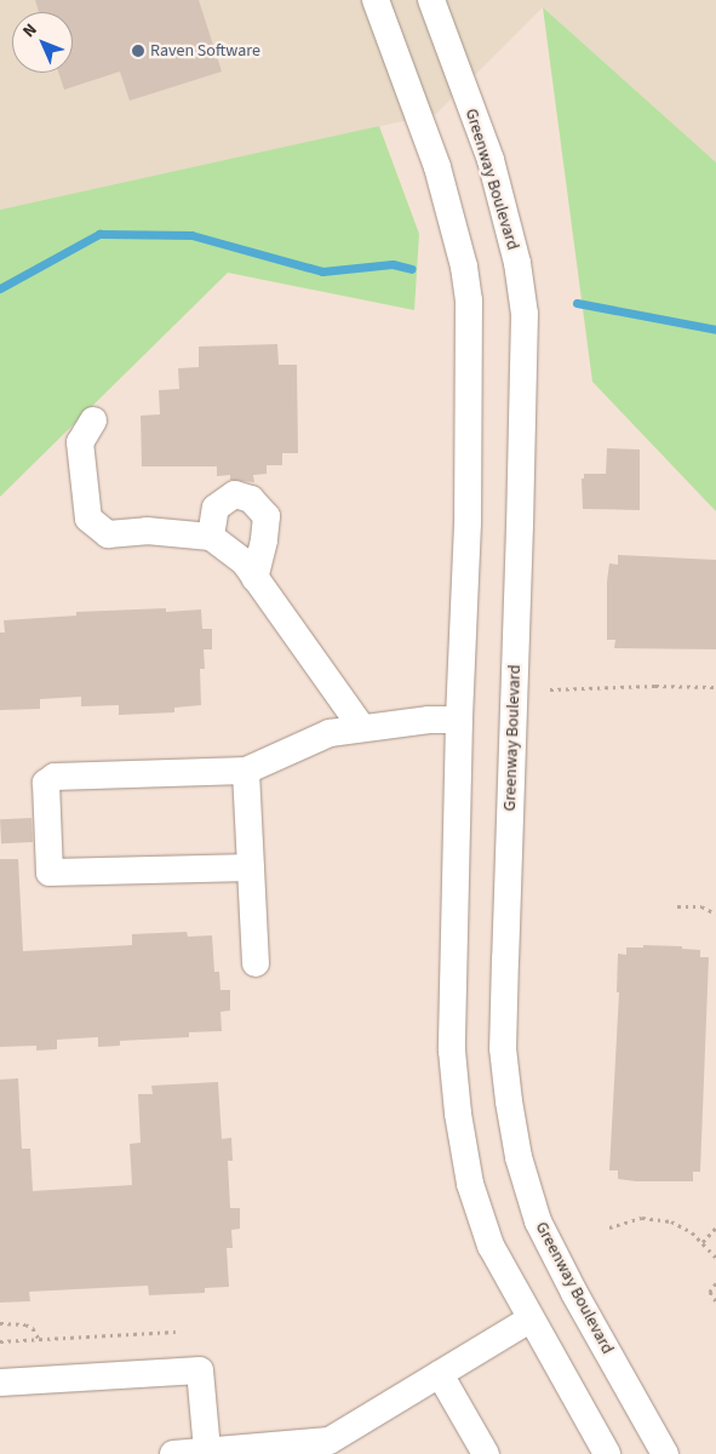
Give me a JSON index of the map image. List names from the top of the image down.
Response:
{
  "streets": {
    "street": ["Greenway Boulevard"]
  },
  "places": ["Raven Software"],
  "north": "top left"
}
